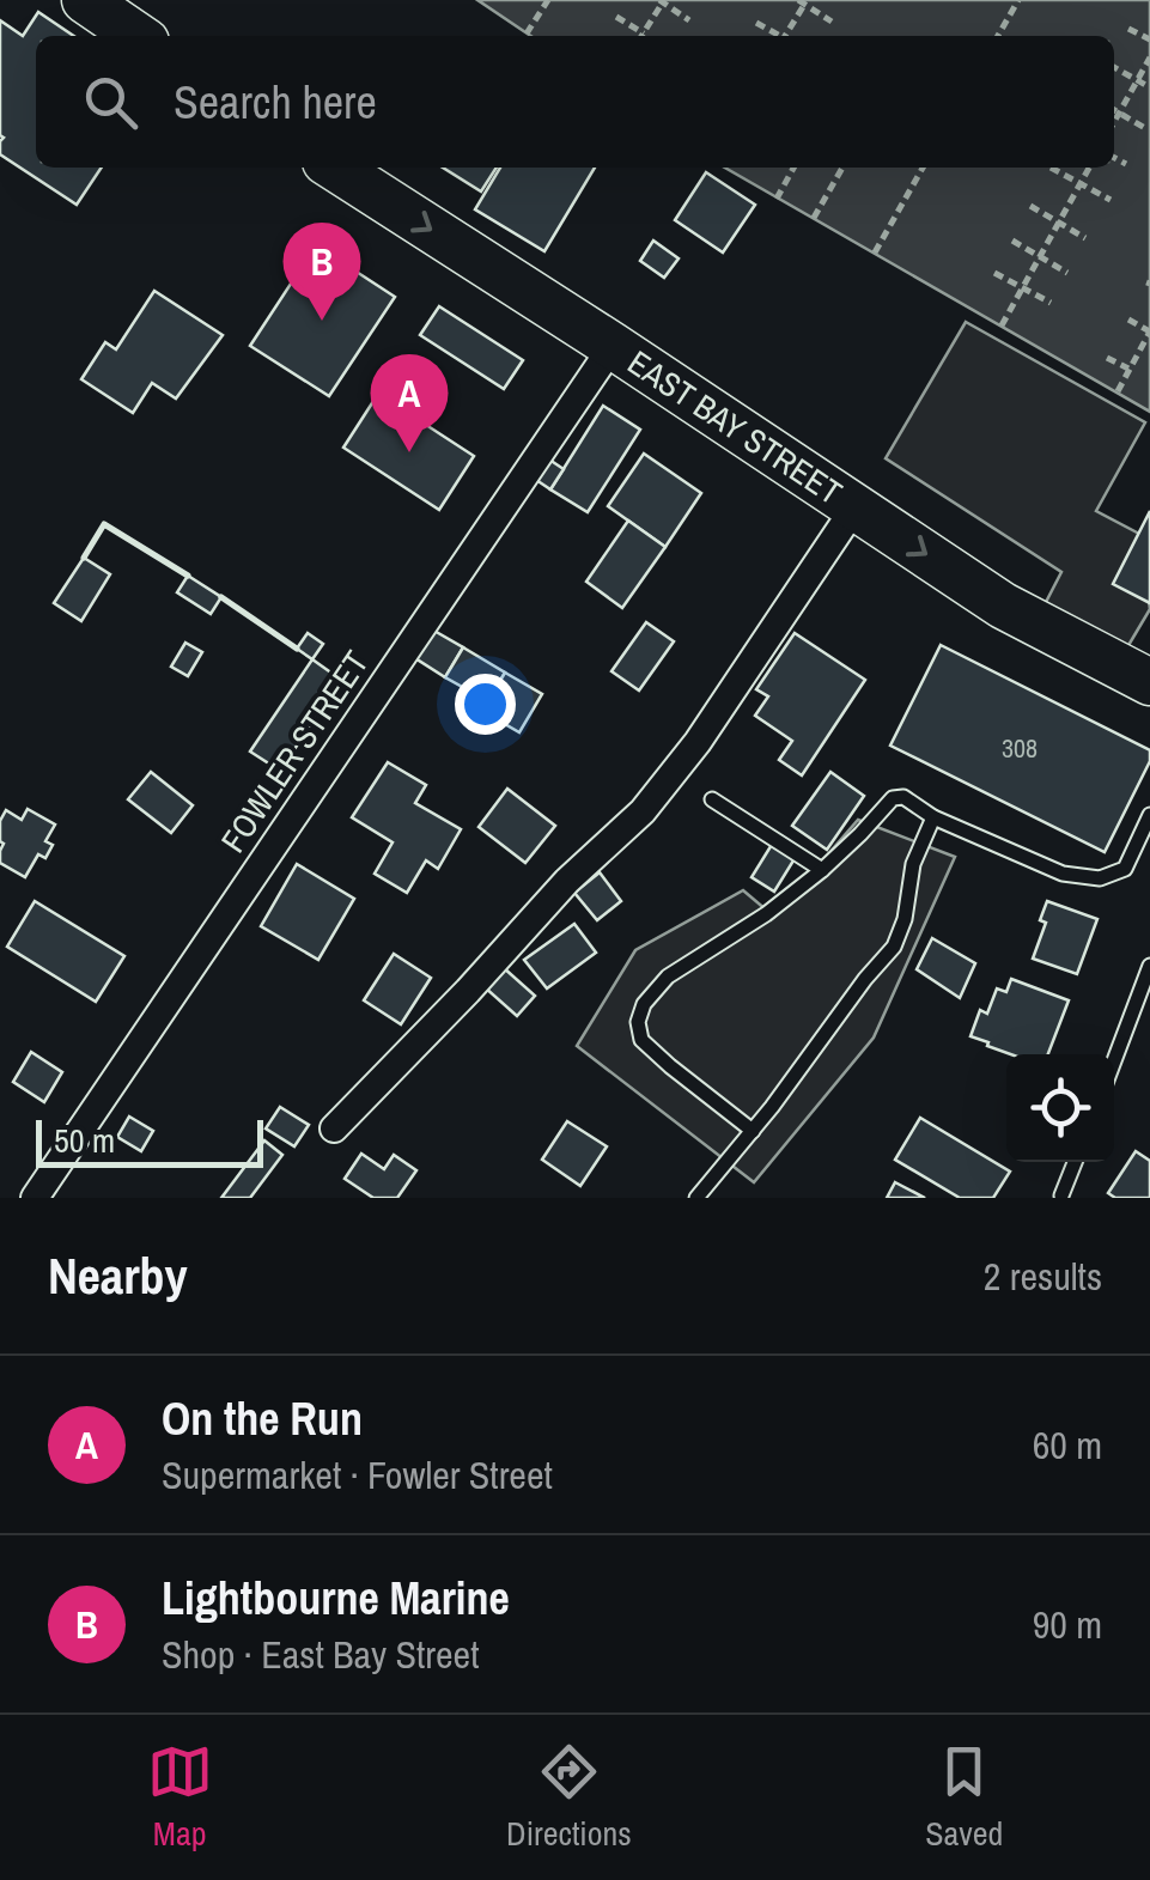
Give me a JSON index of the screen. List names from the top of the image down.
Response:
{
  "streets": {
    "highway": ["EAST BAY STREET"],
    "street": ["FOWLER STREET"]
  },
  "crossings": [
    ["EAST BAY STREET", "FOWLER STREET"]
  ],
  "one_way": ["EAST BAY STREET"],
  "house_numbers": ["308"],
  "scale_bar": "50 m",
  "page": {
    "search": "Search here",
    "pins": ["B", "A"],
    "scale": "50 m",
    "heading": ["Nearby", "2 results"],
    "list": [
      {
        "mark": "A",
        "name": "On the Run",
        "note": "Supermarket · Fowler Street",
        "value": "60 m"
      },
      {
        "mark": "B",
        "name": "Lightbourne Marine",
        "note": "Shop · East Bay Street",
        "value": "90 m"
      }
    ],
    "nav": ["Map", "Directions", "Saved"]
  }
}
